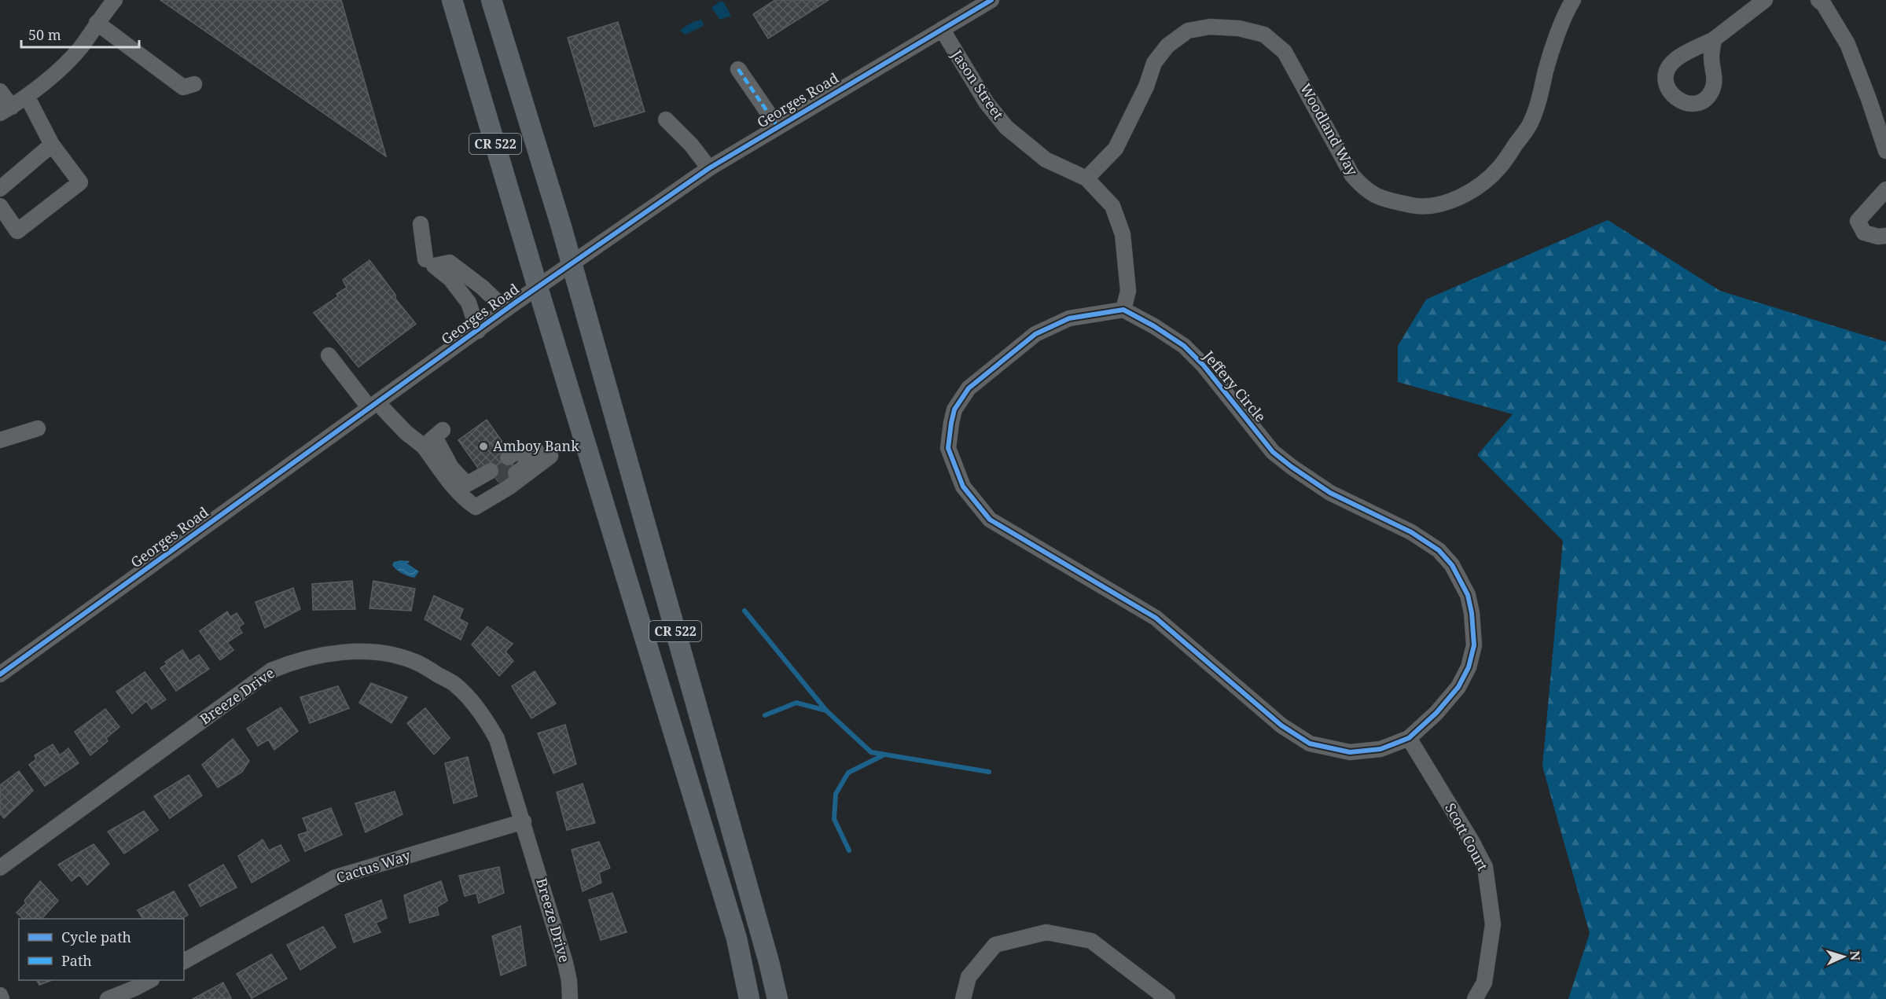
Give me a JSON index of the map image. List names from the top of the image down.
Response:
{
  "streets": {
    "main road": ["CR 522"],
    "street": [
      "Jason Street",
      "Georges Road",
      "Woodland Way",
      "Jeffery Circle",
      "Breeze Drive",
      "Scott Court",
      "Cactus Way"
    ]
  },
  "crossings": [
    ["Jason Street", "Georges Road"],
    ["Jason Street", "Woodland Way"],
    ["Jason Street", "Jeffery Circle"],
    ["Georges Road", "CR 522"],
    ["Jeffery Circle", "Scott Court"],
    ["Breeze Drive", "Cactus Way"]
  ],
  "places": ["Amboy Bank"],
  "legend": ["Cycle path", "Path"],
  "scale_bar": "50 m",
  "north": "right"
}
